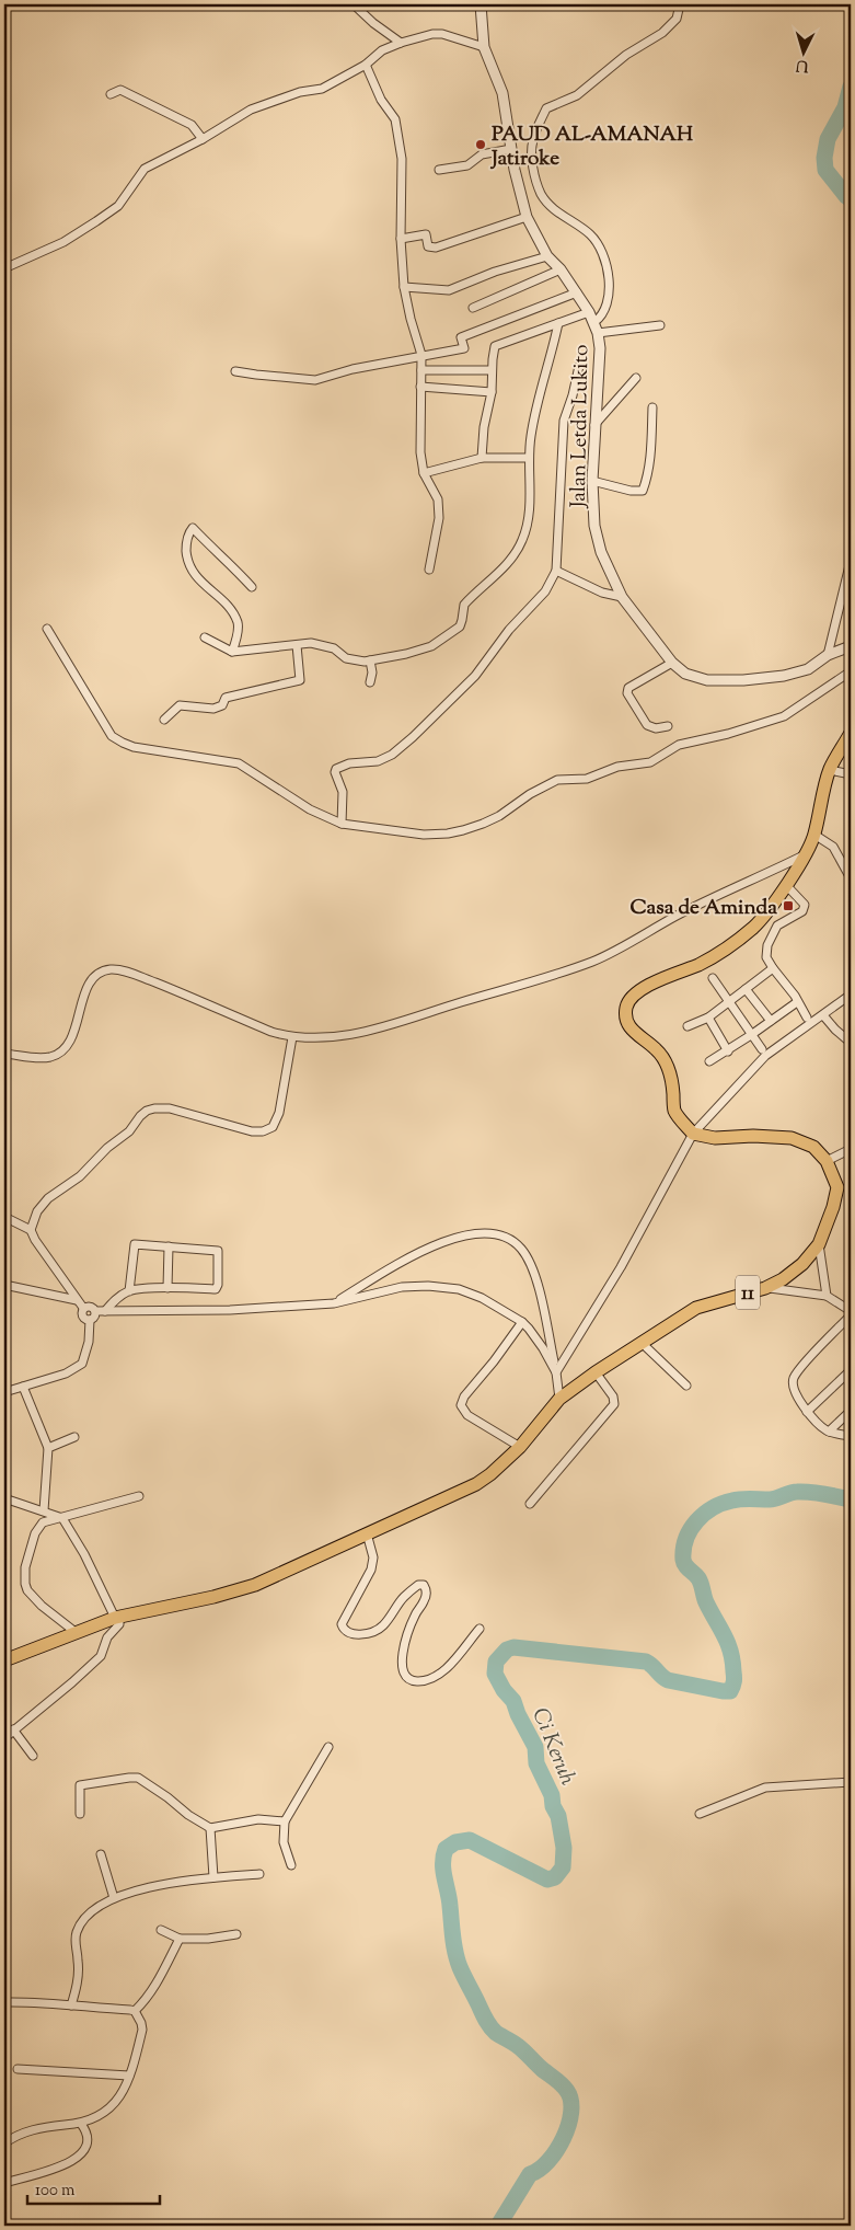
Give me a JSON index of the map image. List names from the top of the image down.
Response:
{
  "streets": {
    "highway": ["11"],
    "street": ["Jalan Letda Lukito"]
  },
  "water": ["Ci Keruh"],
  "places": {
    "other": ["PAUD AL-AMANAH Jatiroke"],
    "transit": ["Casa de Aminda"]
  },
  "scale_bar": "100 m",
  "north": "bottom"
}
